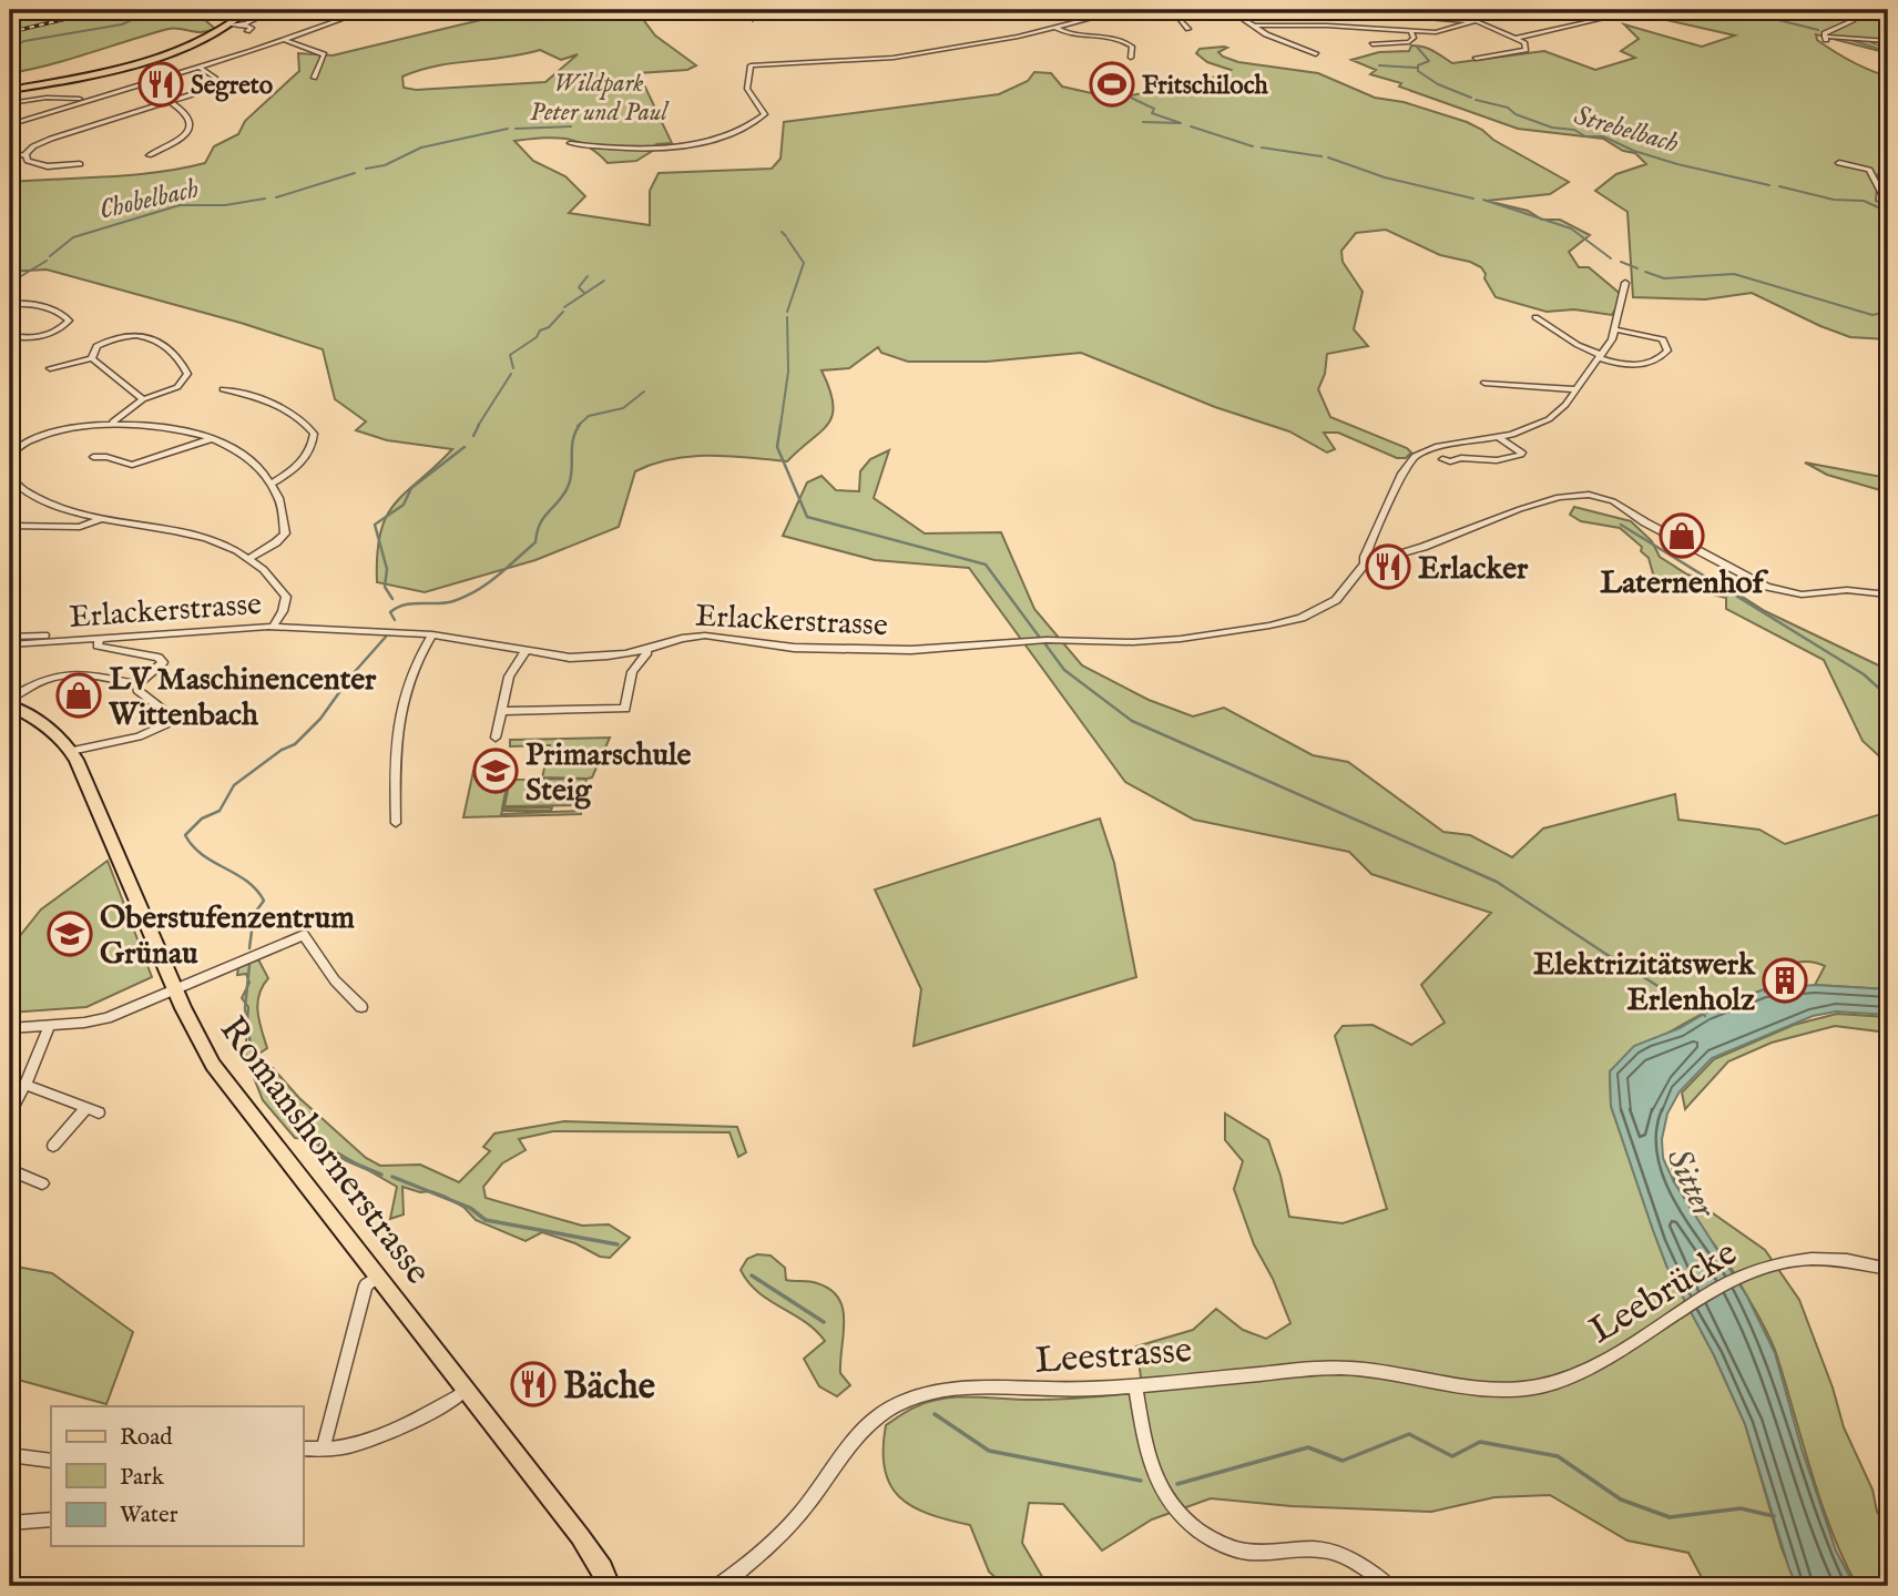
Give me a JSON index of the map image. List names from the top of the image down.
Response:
{
  "streets": {
    "main road": ["Romanshornerstrasse"],
    "street": ["Erlackerstrasse", "Leebrücke", "Leestrasse"]
  },
  "crossings": [
    ["Leebrücke", "Leestrasse"]
  ],
  "water": ["Strebelbach", "Chobelbach", "Sitter"],
  "parks": ["Wildpark Peter und Paul"],
  "places": {
    "restaurant": ["Segreto", "Erlacker", "Bäche"],
    "sports": ["Fritschiloch"],
    "shop": ["Laternenhof", "LV Maschinencenter Wittenbach"],
    "school or university": ["Primarschule Steig", "Oberstufenzentrum Grünau"],
    "building": ["Elektrizitätswerk Erlenholz"]
  },
  "legend": ["Road", "Park", "Water"]
}
